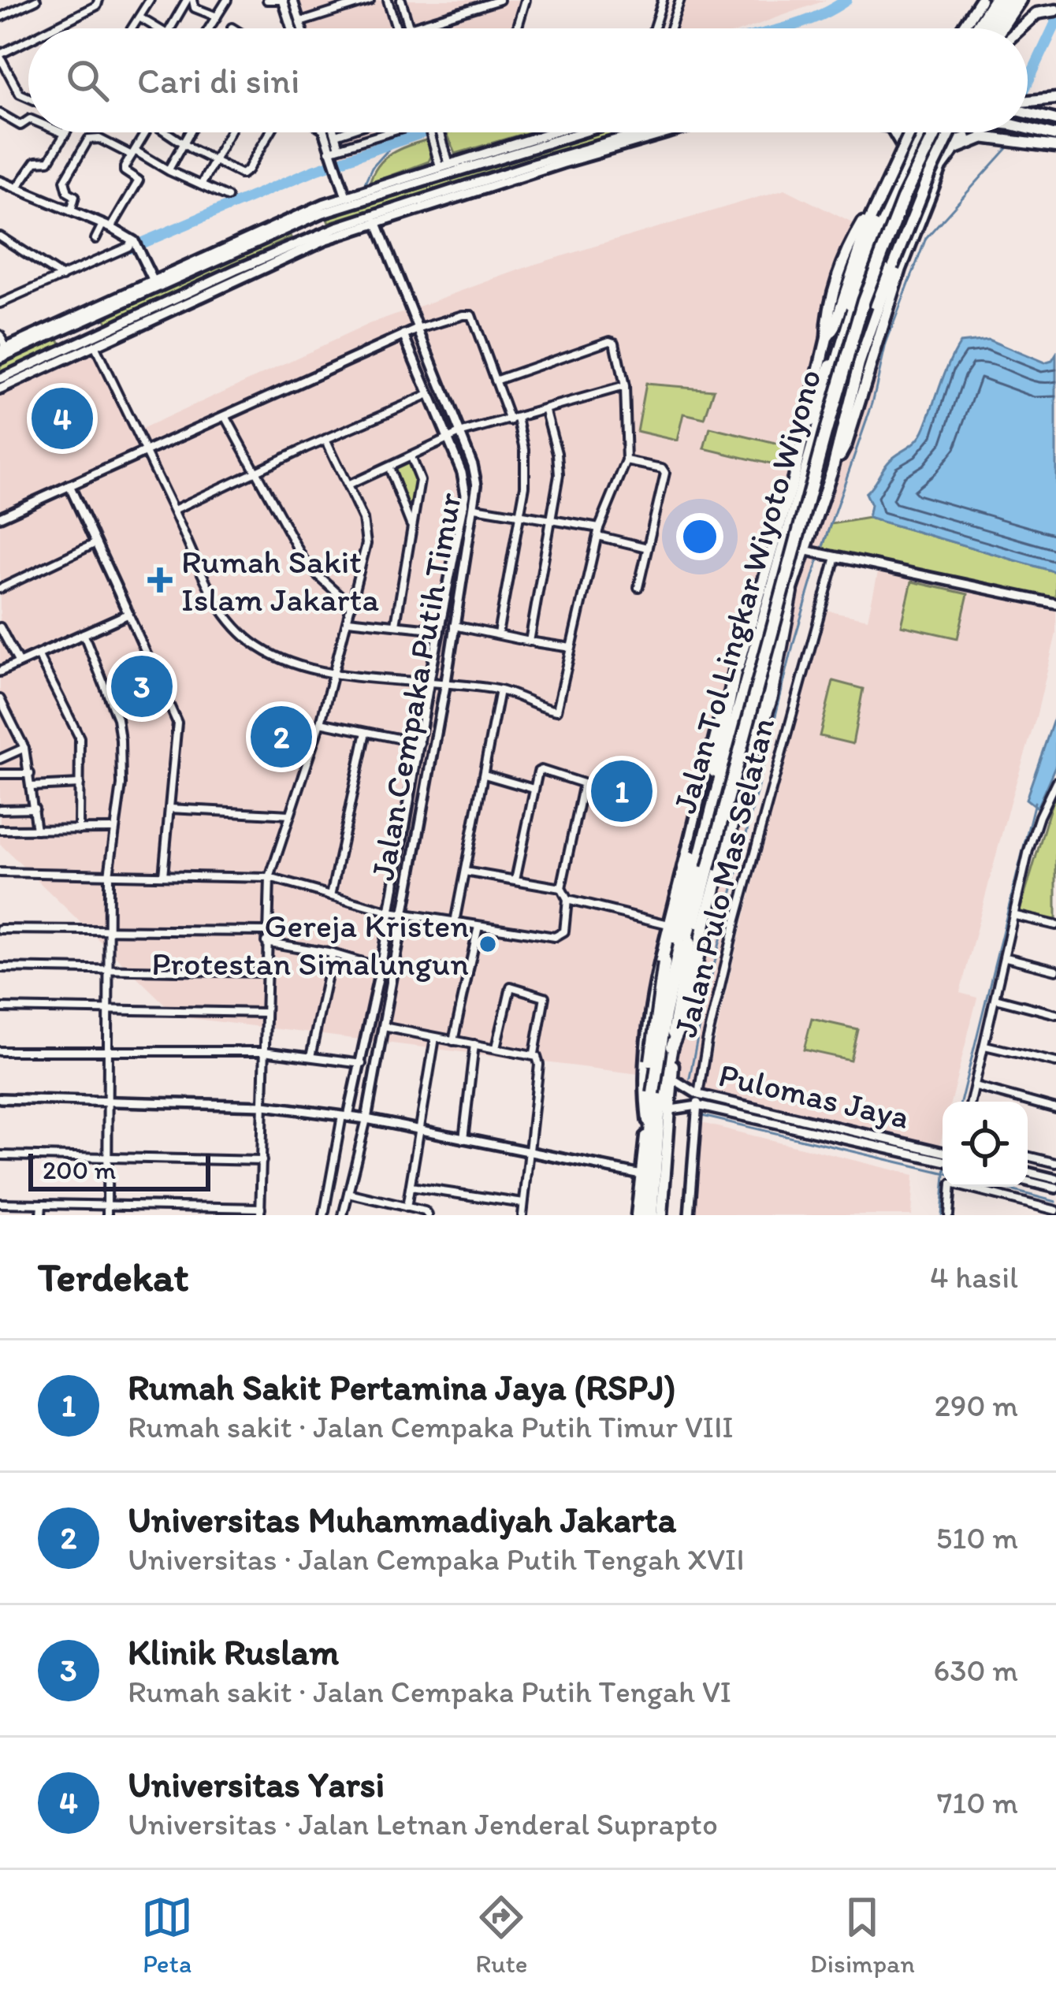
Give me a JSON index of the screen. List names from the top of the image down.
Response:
{
  "streets": {
    "highway": ["Jalan Tol Lingkar Wiyoto Wiyono"],
    "street": ["Jalan Cempaka Putih Timur", "Jalan Pulo Mas Selatan", "Pulomas Jaya"]
  },
  "crossings": [
    ["Jalan Pulo Mas Selatan", "Pulomas Jaya"]
  ],
  "places": {
    "health": ["Rumah Sakit Islam Jakarta"],
    "other": ["Gereja Kristen Protestan Simalungun"]
  },
  "scale_bar": "200 m",
  "page": {
    "search": "Cari di sini",
    "pins": [
      "4",
      "3",
      "2",
      "1"
    ],
    "scale": "200 m",
    "heading": ["Terdekat", "4 hasil"],
    "list": [
      {
        "mark": "1",
        "name": "Rumah Sakit Pertamina Jaya (RSPJ)",
        "note": "Rumah sakit · Jalan Cempaka Putih Timur VIII",
        "value": "290 m"
      },
      {
        "mark": "2",
        "name": "Universitas Muhammadiyah Jakarta",
        "note": "Universitas · Jalan Cempaka Putih Tengah XVII",
        "value": "510 m"
      },
      {
        "mark": "3",
        "name": "Klinik Ruslam",
        "note": "Rumah sakit · Jalan Cempaka Putih Tengah VI",
        "value": "630 m"
      },
      {
        "mark": "4",
        "name": "Universitas Yarsi",
        "note": "Universitas · Jalan Letnan Jenderal Suprapto",
        "value": "710 m"
      }
    ],
    "nav": ["Peta", "Rute", "Disimpan"]
  }
}
